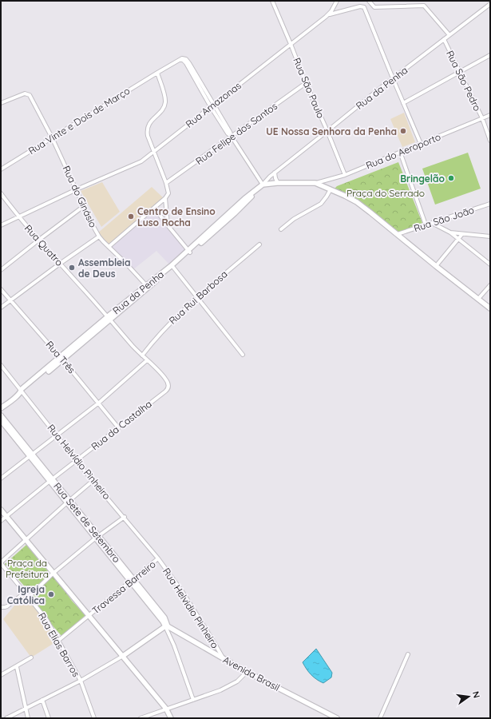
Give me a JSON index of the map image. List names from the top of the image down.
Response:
{
  "streets": {
    "street": [
      "Rua São Pedro",
      "Rua São Paulo",
      "Rua da Penha",
      "Rua Amazonas",
      "Rua Vinte e Dois de Março",
      "Rua Felipe dos Santos",
      "Rua do Aeroporto",
      "Rua do Ginásio",
      "Rua São João",
      "Rua Quatro",
      "Rua Rui Barbosa",
      "Rua Três",
      "Rua da Castalha",
      "Rua Helvídio Pinheiro",
      "Rua Sete de Setembro",
      "Travessa Barreiro",
      "Rua Helvidio Pinheiro",
      "Rua Elias Barros",
      "Avenida Brasil"
    ]
  },
  "crossings": [
    ["Rua São Pedro", "Rua da Penha"],
    ["Rua São Pedro", "Rua do Aeroporto"],
    ["Rua São Paulo", "Rua da Penha"],
    ["Rua São Paulo", "Rua Amazonas"],
    ["Rua São Paulo", "Rua Felipe dos Santos"],
    ["Rua São Paulo", "Rua do Aeroporto"],
    ["Rua da Penha", "Rua do Ginásio"],
    ["Rua da Penha", "Rua Quatro"],
    ["Rua da Penha", "Rua Três"],
    ["Rua da Penha", "Rua Helvídio Pinheiro"],
    ["Rua Amazonas", "Rua Vinte e Dois de Março"],
    ["Rua Amazonas", "Rua do Ginásio"],
    ["Rua Amazonas", "Rua Quatro"],
    ["Rua Vinte e Dois de Março", "Rua do Ginásio"],
    ["Rua Quatro", "Rua Rui Barbosa"],
    ["Rua Quatro", "Rua da Castalha"],
    ["Rua Três", "Rua da Castalha"],
    ["Rua da Castalha", "Rua Helvídio Pinheiro"],
    ["Rua da Castalha", "Rua Sete de Setembro"],
    ["Rua Helvídio Pinheiro", "Travessa Barreiro"],
    ["Rua Helvídio Pinheiro", "Rua Helvidio Pinheiro"],
    ["Rua Sete de Setembro", "Travessa Barreiro"],
    ["Rua Sete de Setembro", "Avenida Brasil"],
    ["Travessa Barreiro", "Rua Helvidio Pinheiro"],
    ["Travessa Barreiro", "Rua Elias Barros"],
    ["Rua Helvidio Pinheiro", "Avenida Brasil"]
  ],
  "parks": ["Praça do Serrado", "Praça da Prefeitura"],
  "places": [
    "UE Nossa Senhora da Penha",
    "Bringelão",
    "Centro de Ensino Luso Rocha",
    "Assembleia de Deus",
    "Igreja Católica"
  ],
  "north": "right"
}
